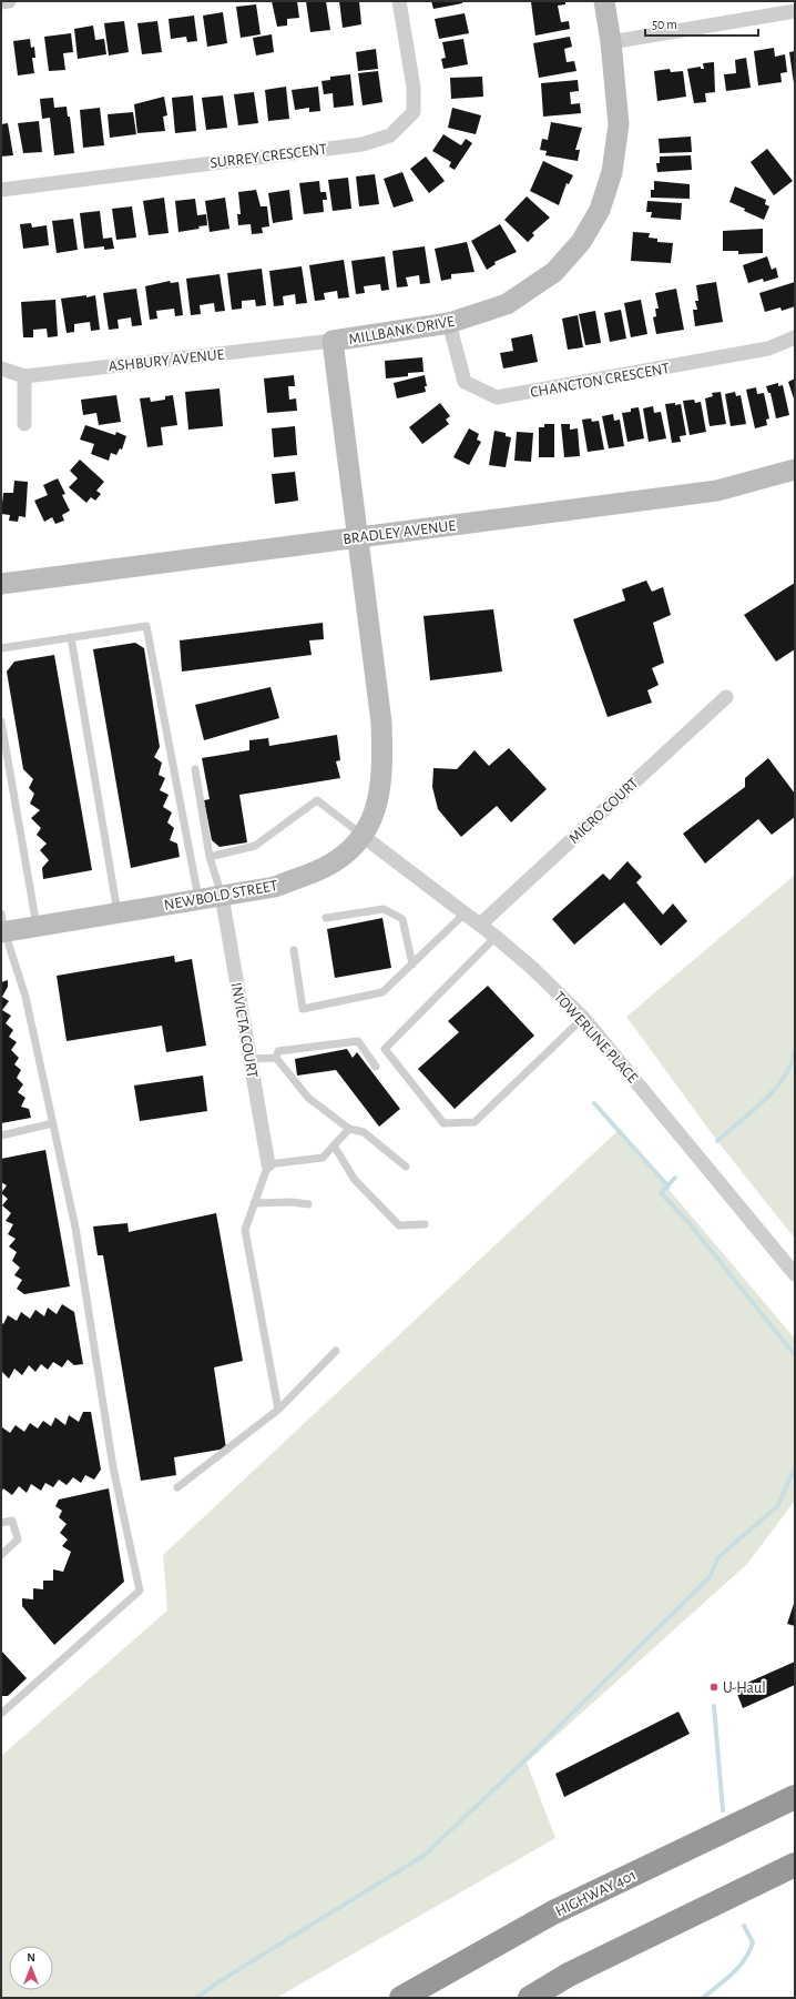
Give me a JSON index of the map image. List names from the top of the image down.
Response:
{
  "streets": {
    "highway": ["HIGHWAY 401"],
    "street": [
      "SURREY CRESCENT",
      "MILLBANK DRIVE",
      "ASHBURY AVENUE",
      "CHANCTON CRESCENT",
      "BRADLEY AVENUE",
      "MICRO COURT",
      "NEWBOLD STREET",
      "INVICTA COURT",
      "TOWERLINE PLACE"
    ]
  },
  "crossings": [
    ["MILLBANK DRIVE", "ASHBURY AVENUE"],
    ["MILLBANK DRIVE", "CHANCTON CRESCENT"],
    ["MILLBANK DRIVE", "BRADLEY AVENUE"],
    ["MILLBANK DRIVE", "NEWBOLD STREET"],
    ["BRADLEY AVENUE", "NEWBOLD STREET"],
    ["MICRO COURT", "TOWERLINE PLACE"],
    ["NEWBOLD STREET", "INVICTA COURT"],
    ["NEWBOLD STREET", "TOWERLINE PLACE"]
  ],
  "places": ["U-Haul"],
  "scale_bar": "50 m",
  "north": "top"
}
